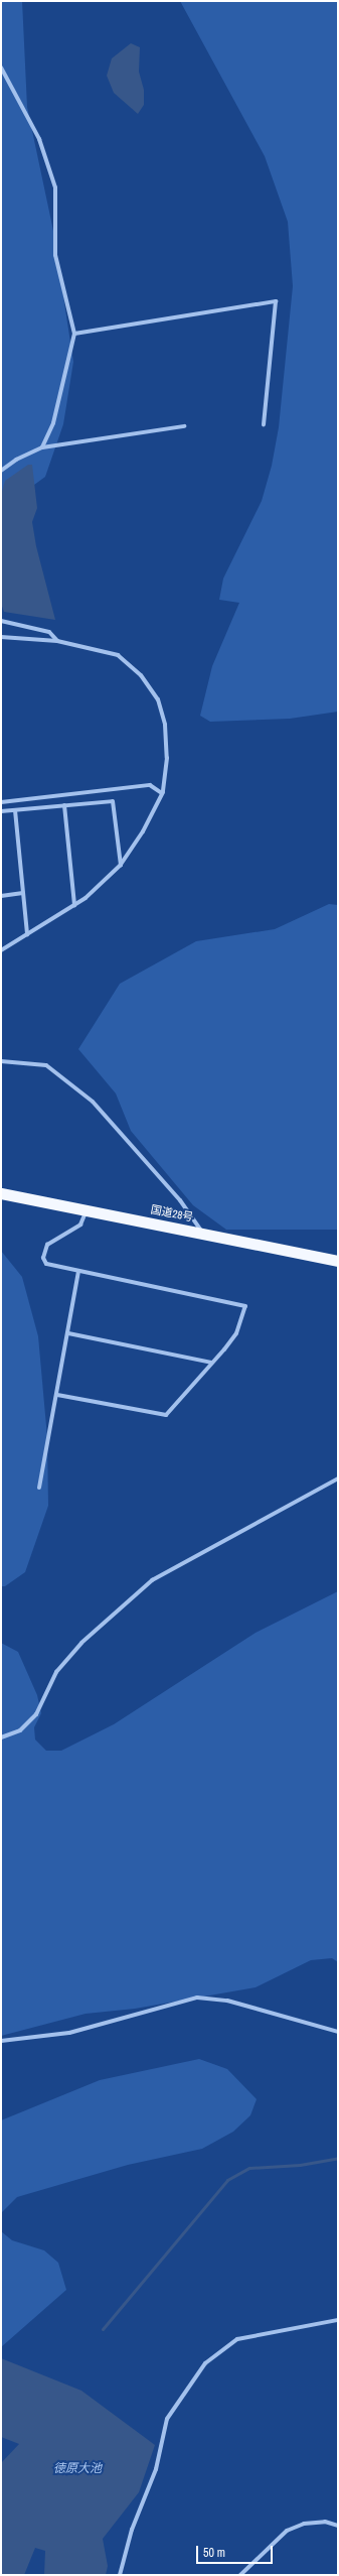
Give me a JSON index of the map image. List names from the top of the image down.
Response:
{
  "streets": {
    "highway": ["国道28号"]
  },
  "water": ["徳原大池"],
  "scale_bar": "50 m"
}
